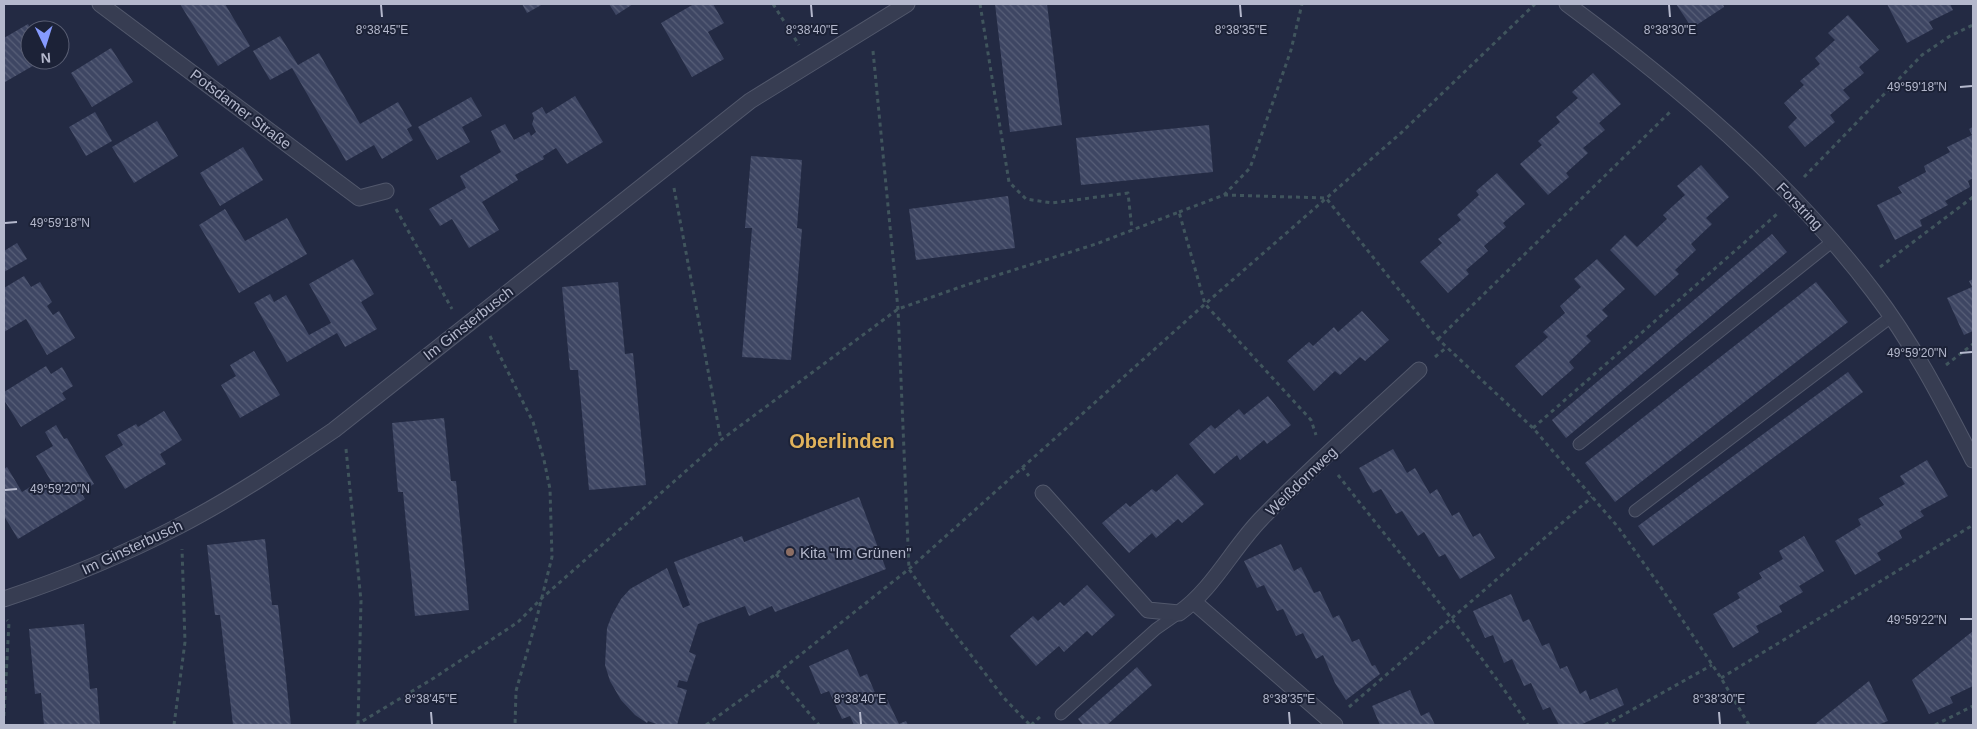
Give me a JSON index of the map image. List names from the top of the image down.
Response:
{
  "streets": {
    "street": [
      "Potsdamer Straße",
      "Forstring",
      "Im Ginsterbusch",
      "Weißdornweg"
    ]
  },
  "districts": ["Oberlinden"],
  "places": ["Kita \"Im Grünen\""],
  "north": "bottom",
  "coordinates": [
    "8°38'45\"E",
    "8°38'40\"E",
    "8°38'35\"E",
    "8°38'30\"E",
    "49°59'18\"N",
    "49°59'20\"N",
    "49°59'22\"N"
  ]
}
